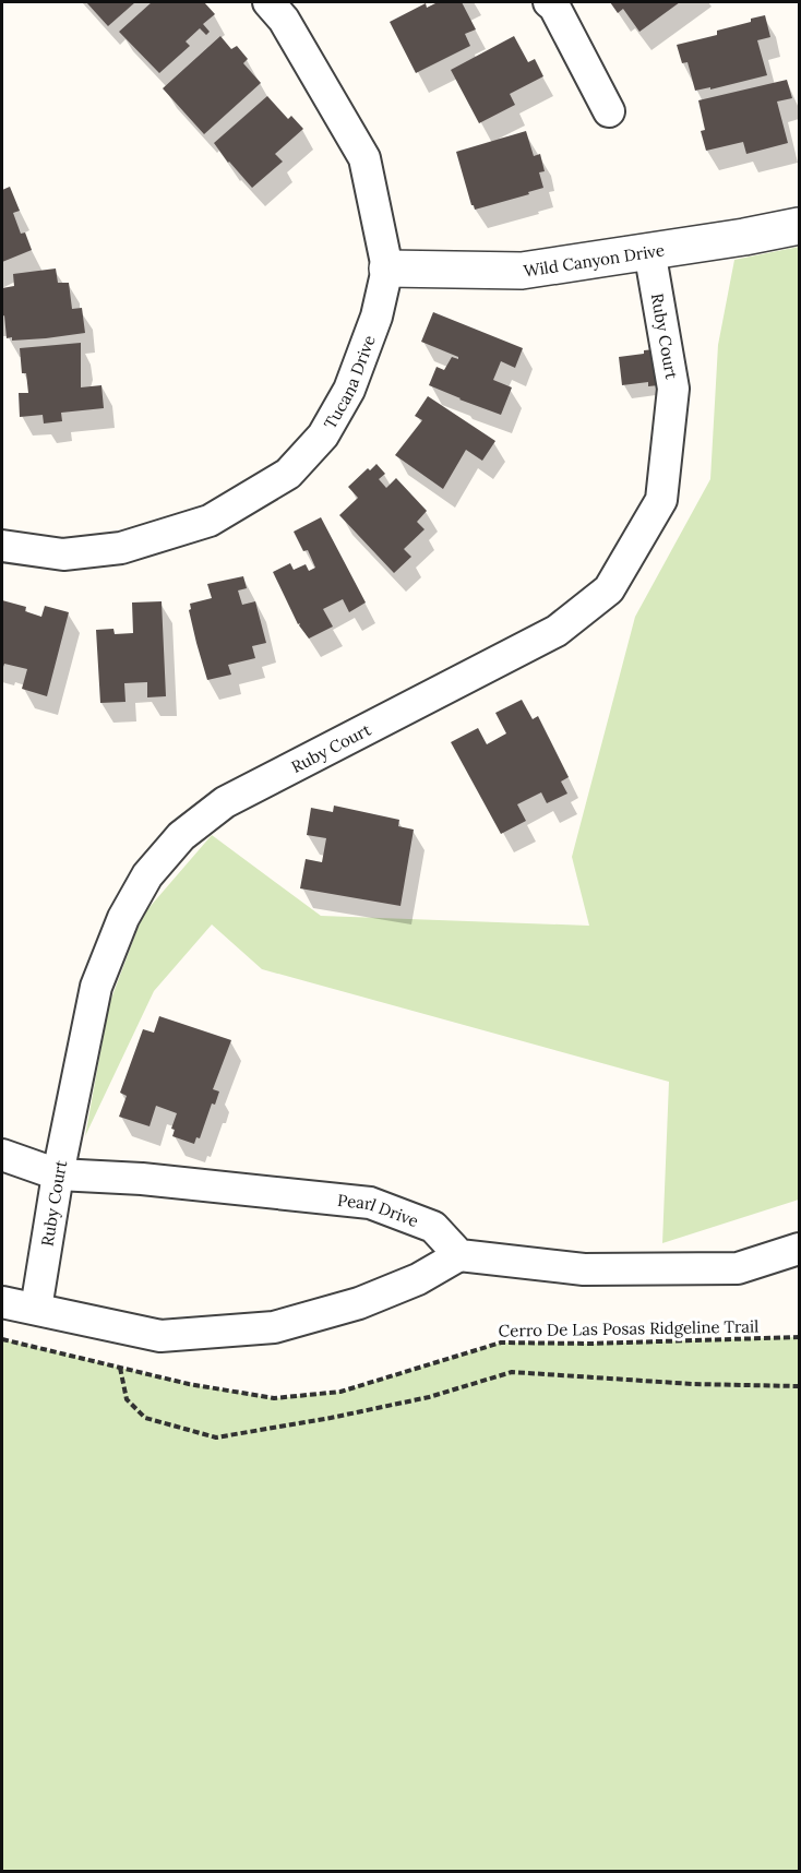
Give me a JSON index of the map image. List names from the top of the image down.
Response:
{
  "streets": {
    "street": [
      "Wild Canyon Drive",
      "Ruby Court",
      "Tucana Drive",
      "Pearl Drive"
    ],
    "path": ["Cerro De Las Posas Ridgeline Trail"]
  },
  "crossings": [
    ["Wild Canyon Drive", "Ruby Court"],
    ["Wild Canyon Drive", "Tucana Drive"],
    ["Ruby Court", "Pearl Drive"]
  ]
}
